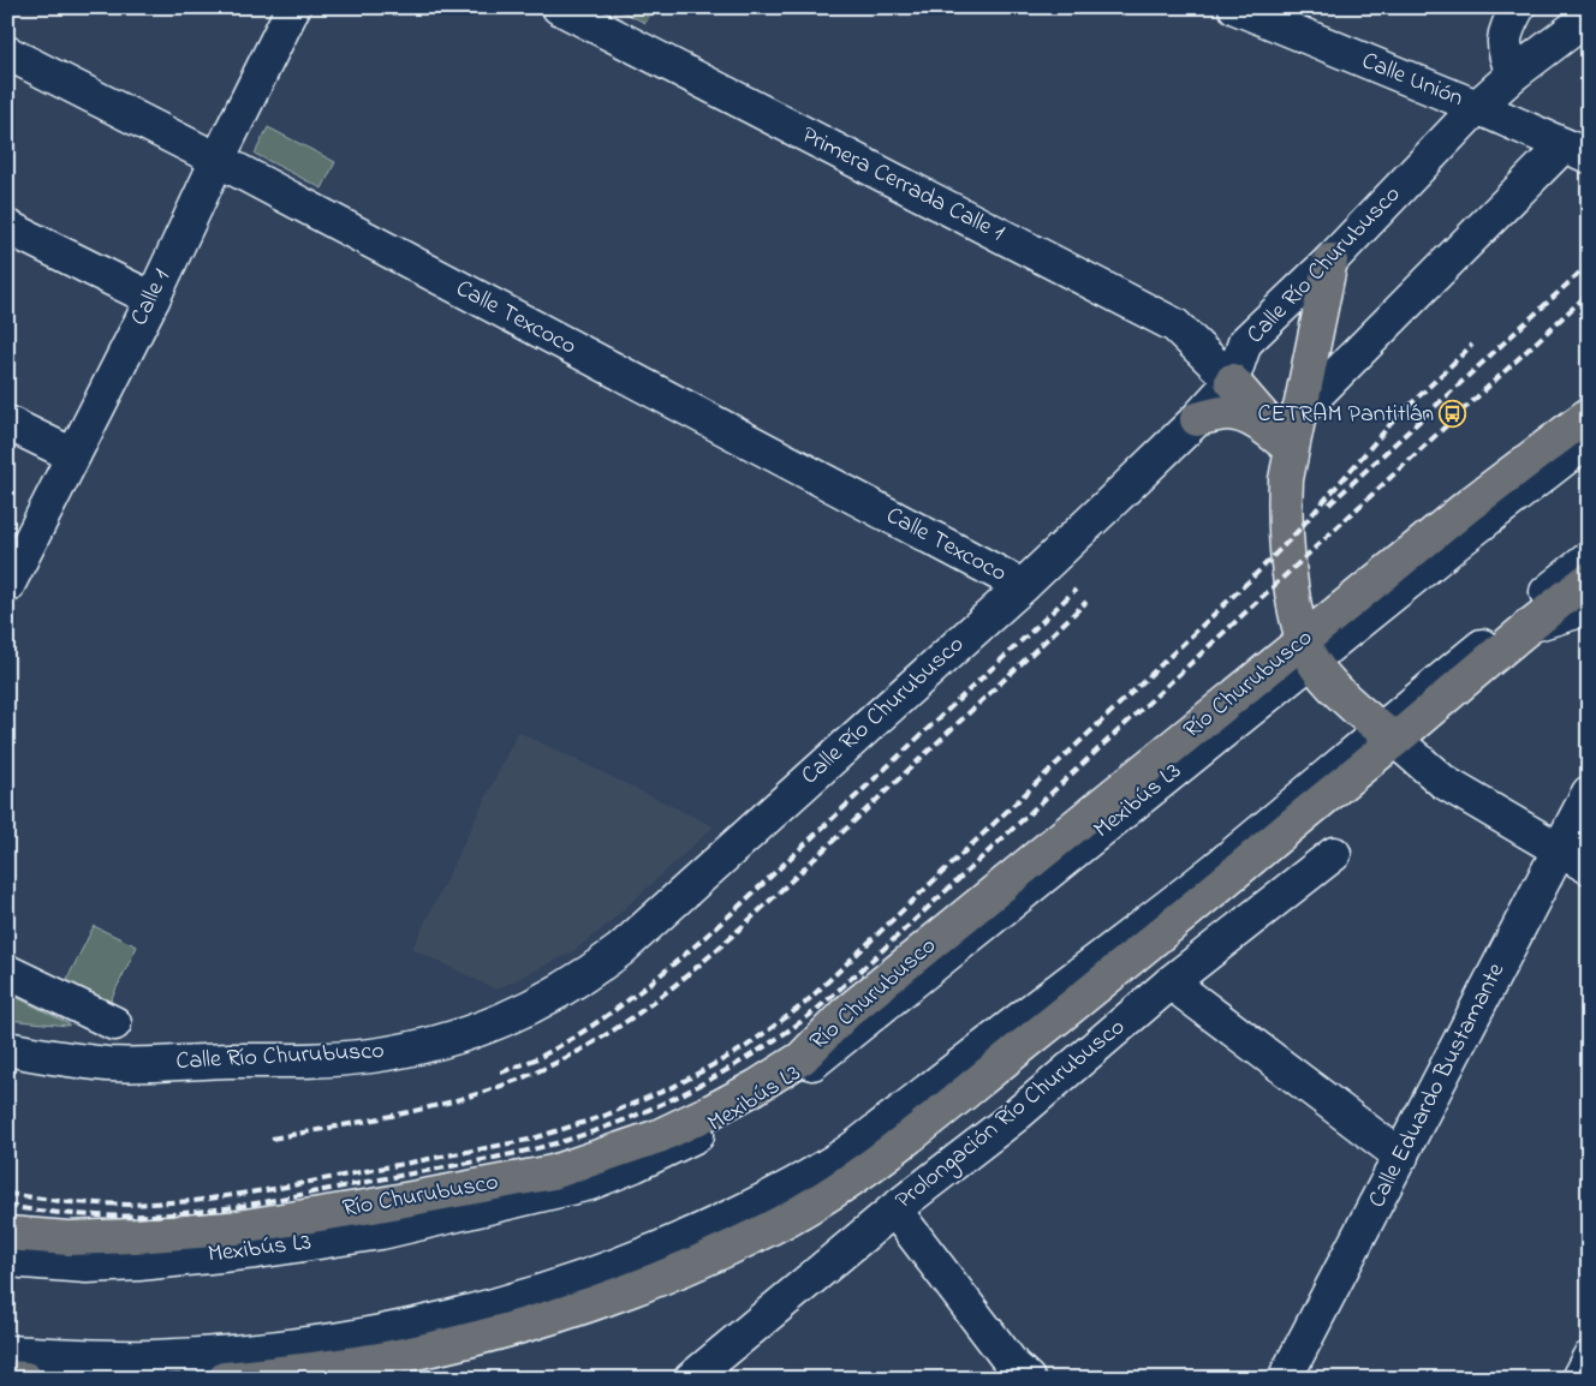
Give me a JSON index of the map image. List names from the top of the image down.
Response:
{
  "streets": {
    "main road": ["Río Churubusco"],
    "street": [
      "Calle Unión",
      "Primera Cerrada Calle 1",
      "Calle Río Churubusco",
      "Calle 1",
      "Calle Texcoco",
      "Mexibús L3",
      "Calle Eduardo Bustamante",
      "Prolongación Río Churubusco"
    ]
  },
  "crossings": [
    ["Calle Unión", "Calle Río Churubusco"],
    ["Primera Cerrada Calle 1", "Calle Río Churubusco"],
    ["Calle Río Churubusco", "Calle Texcoco"],
    ["Calle 1", "Calle Texcoco"],
    ["Río Churubusco", "Mexibús L3"]
  ],
  "places": {
    "bus stop": ["CETRAM Pantitlán"]
  }
}
